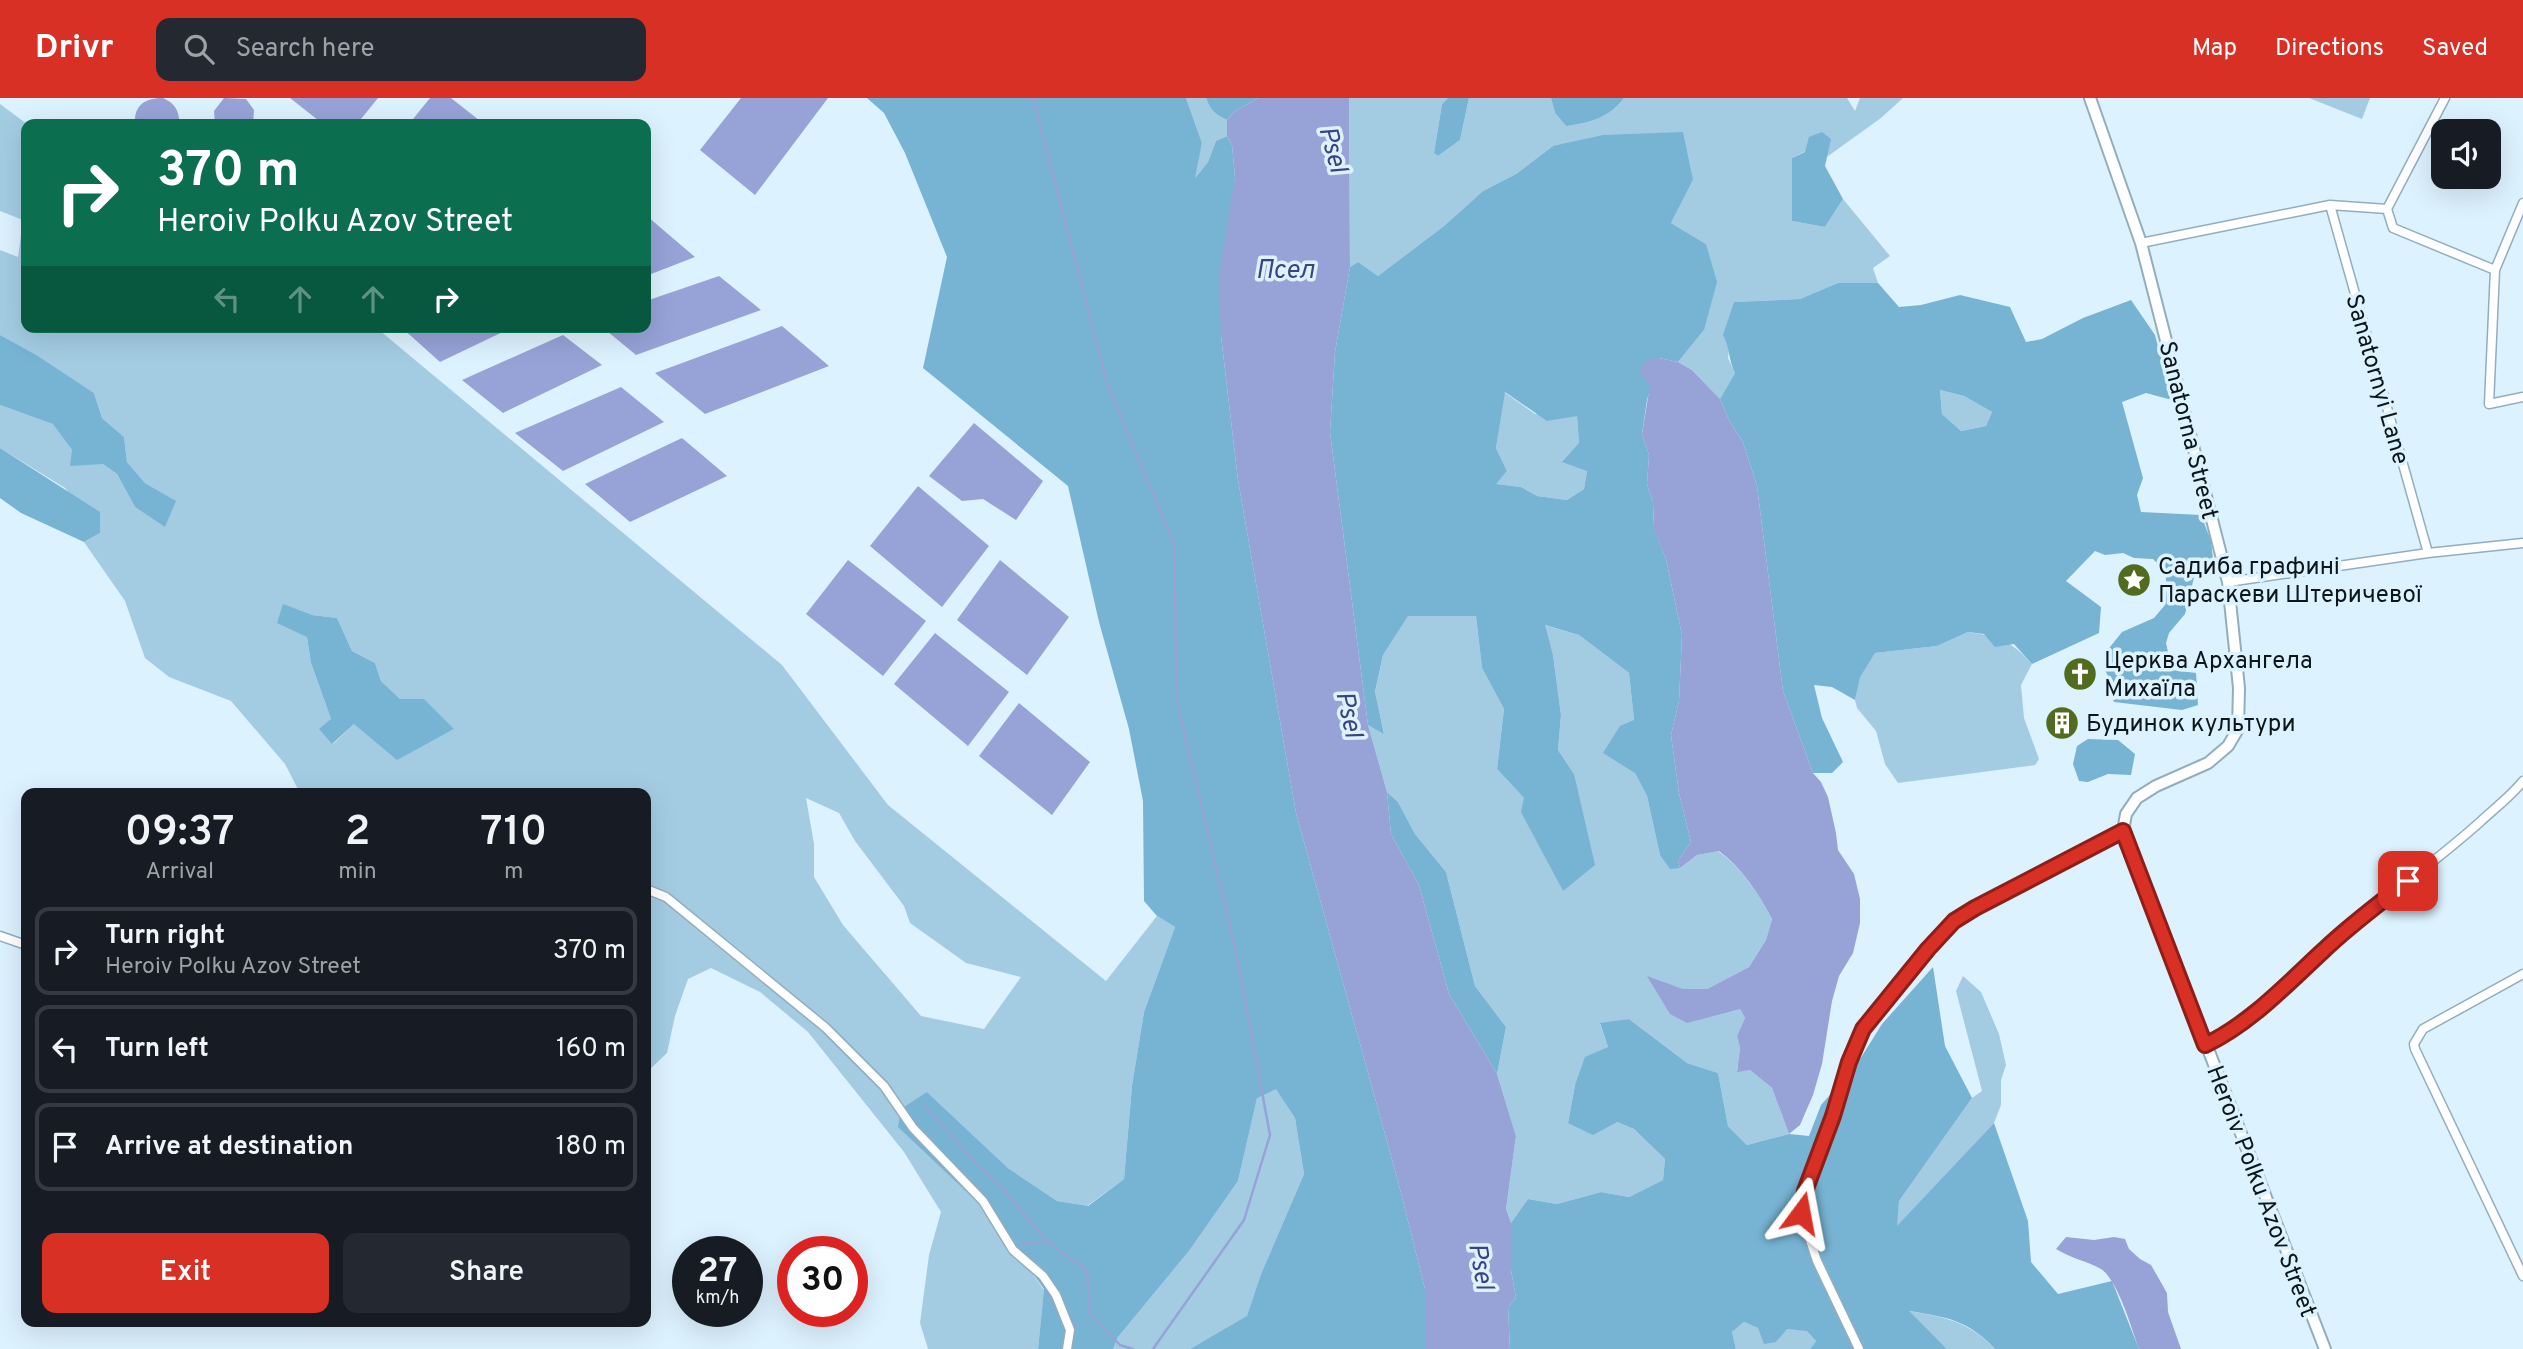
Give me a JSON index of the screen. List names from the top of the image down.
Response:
{
  "streets": {
    "main road": ["Sanatorna Street", "Heroiv Polku Azov Street"],
    "street": ["Sanatornyi Lane"]
  },
  "crossings": [
    ["Sanatorna Street", "Heroiv Polku Azov Street"]
  ],
  "water": ["Psel", "Псел"],
  "places": {
    "place": ["Садиба графині Параскеви Штеричевої"],
    "church": ["Церква Архангела Михаїла"],
    "building": ["Будинок культури"]
  },
  "page": {
    "header": "Drivr",
    "search": "Search here",
    "nav": ["Map", "Directions", "Saved"],
    "turn": ["370 m", "Heroiv Polku Azov Street"],
    "eta": [
      "09:37",
      "Arrival",
      "2",
      "min",
      "710",
      "m"
    ],
    "list": [
      {
        "name": "Turn right",
        "note": "Heroiv Polku Azov Street",
        "value": "370 m"
      },
      {
        "name": "Turn left",
        "value": "160 m"
      },
      {
        "name": "Arrive at destination",
        "value": "180 m"
      }
    ],
    "buttons": ["Exit", "Share"],
    "speed": "27 km/h",
    "limit": "30"
  }
}
